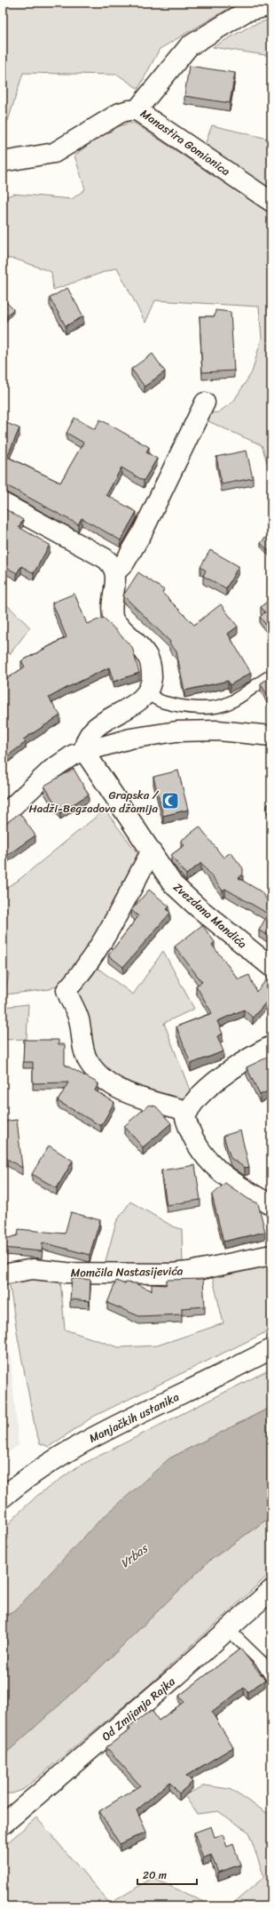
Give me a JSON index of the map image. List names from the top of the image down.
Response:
{
  "streets": {
    "street": [
      "Manastira Gomionica",
      "Zvezdana Mandića",
      "Momčila Nastasijevića",
      "Manjačkih ustanika",
      "Od Zmijanja Rajka"
    ]
  },
  "water": ["Vrbas"],
  "places": {
    "mosque": ["Grapska / Hadži-Begzadova džamija"]
  },
  "scale_bar": "20 m"
}
